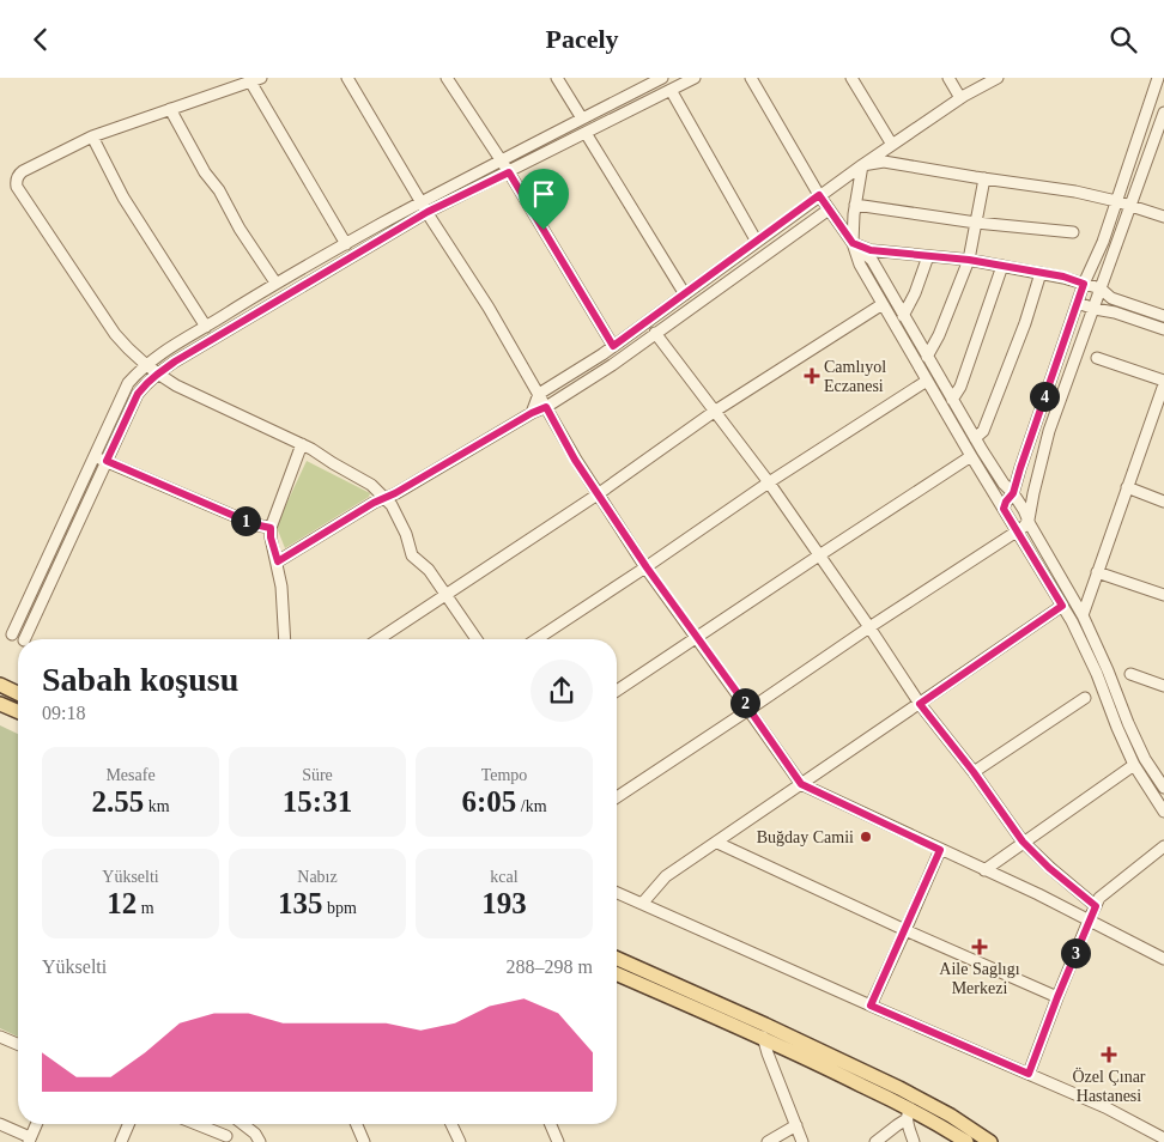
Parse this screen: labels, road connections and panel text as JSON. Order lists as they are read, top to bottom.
{
  "places": {
    "health": ["Camlıyol Eczanesi", "Aile Saglıgı Merkezi", "Özel Çınar Hastanesi"],
    "other": ["Buğday Camii"]
  },
  "page": {
    "header": "Pacely",
    "pins": [
      "4",
      "1",
      "2",
      "3"
    ],
    "heading": ["Sabah koşusu", "09:18"],
    "stats": [
      ["Mesafe", "2.55 km"],
      ["Süre", "15:31"],
      ["Tempo", "6:05 /km"],
      ["Yükselti", "12 m"],
      ["Nabız", "135 bpm"],
      ["kcal", "193"]
    ],
    "chart": ["Yükselti", "288–298 m"]
  }
}
